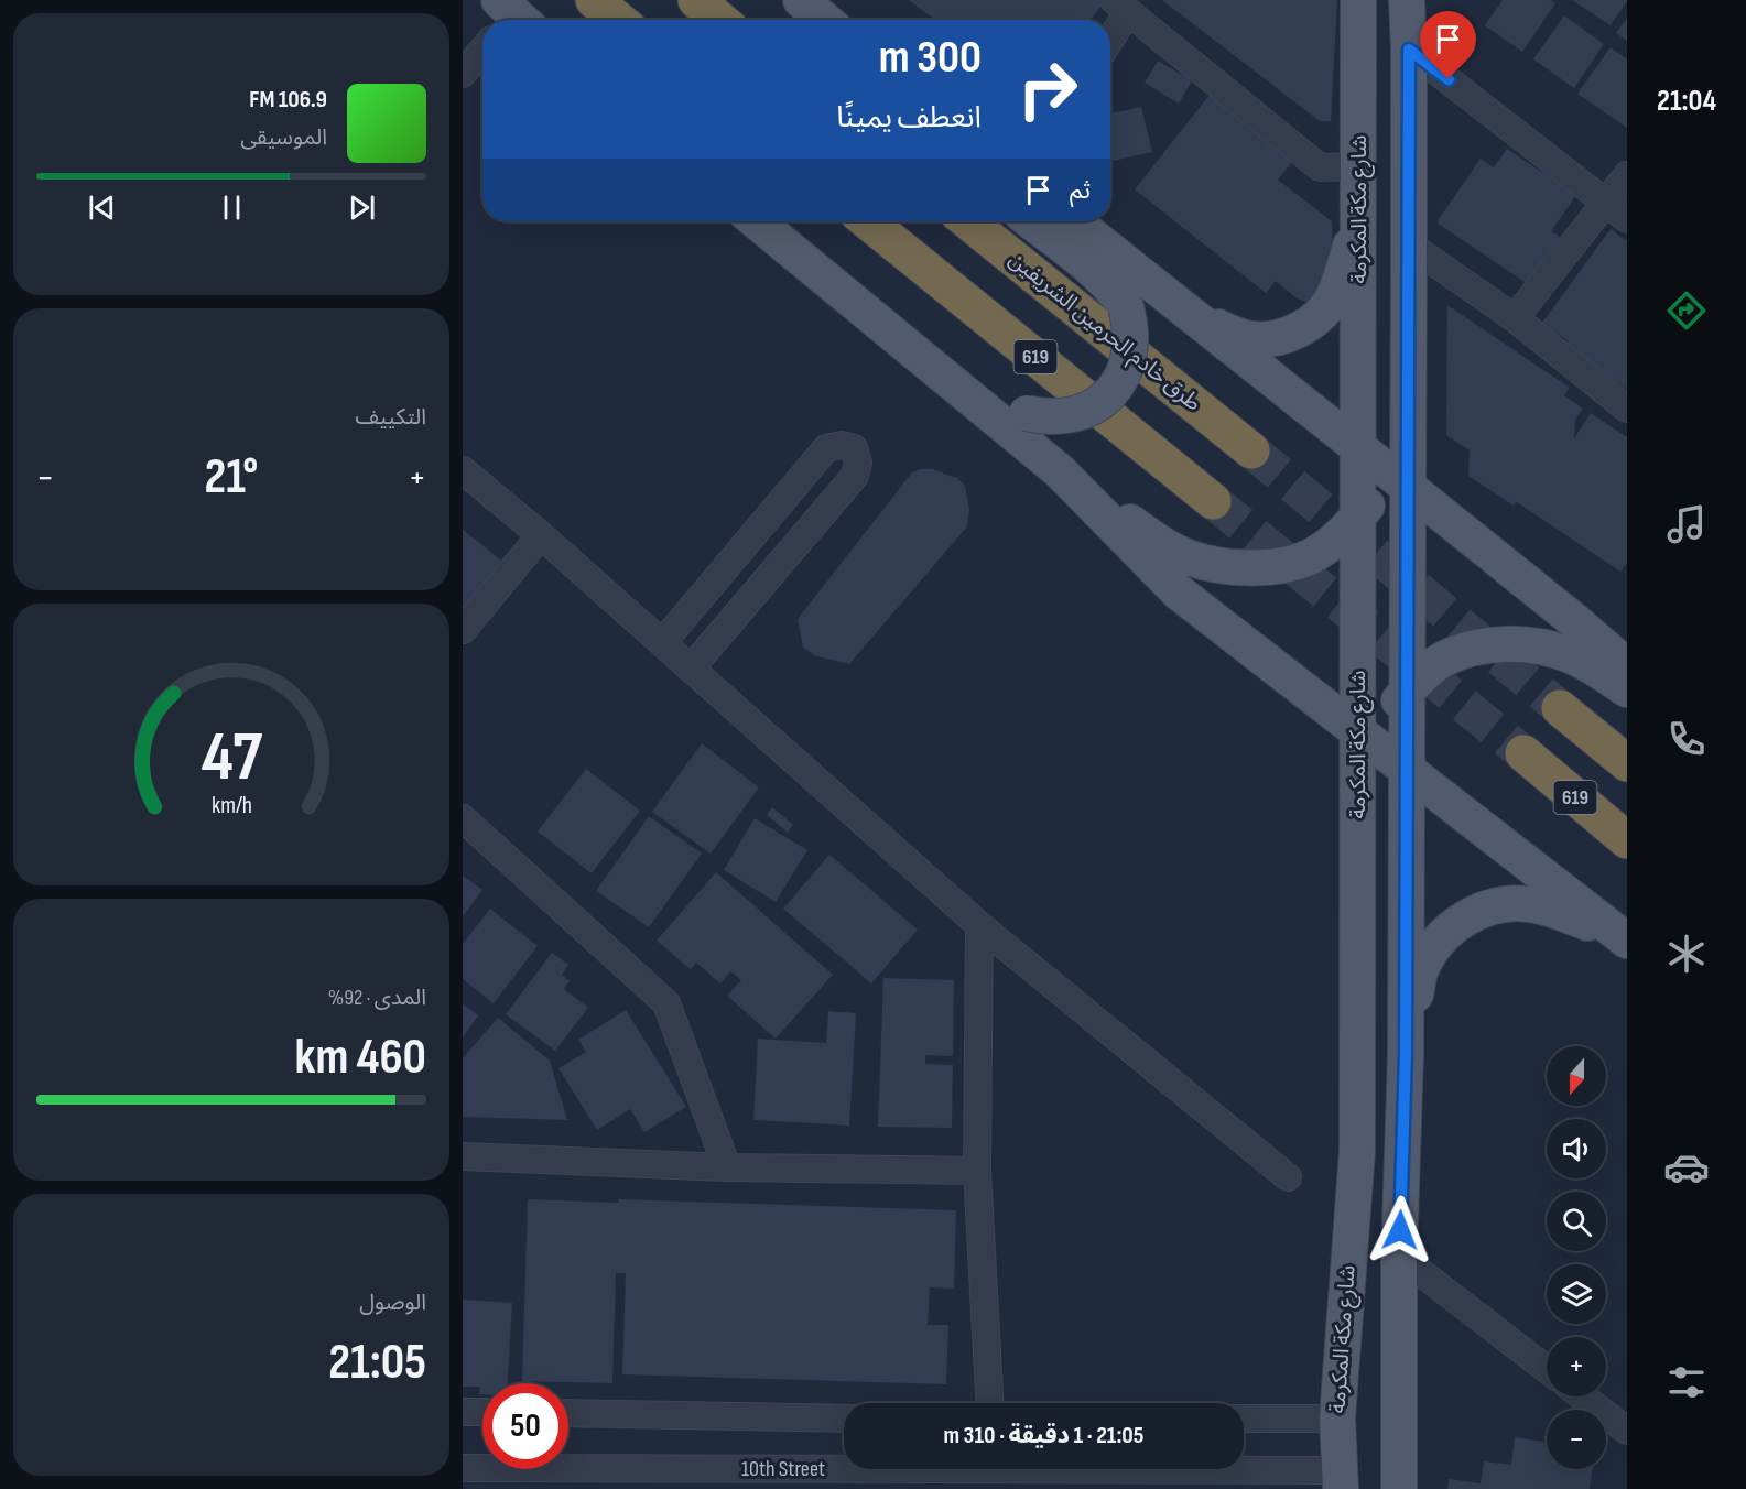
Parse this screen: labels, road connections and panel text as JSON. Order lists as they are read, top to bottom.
{
  "streets": {
    "highway": ["طرق خادم الحرمين الشريفين", "619"],
    "main road": ["شارع مكة المكرمة"],
    "street": ["10th Street"]
  },
  "crossings": [
    ["شارع مكة المكرمة", "10th Street"]
  ],
  "north": "bottom",
  "page": {
    "tabs": "21:04",
    "turn": ["300 m", "انعطف يمينًا"],
    "song": ["106.9 FM", "الموسيقى"],
    "then": "ثم",
    "tile": [
      "التكييف",
      ["المدى · 92%", "460 km"],
      ["الوصول", "21:05"]
    ],
    "heat": ["−", "21°", "+"],
    "map_buttons": ["+", "−"],
    "limit": "50",
    "trip": "21:05 · 1 دقيقة · 310 m",
    "gauge": ["47", "km/h"]
  }
}
